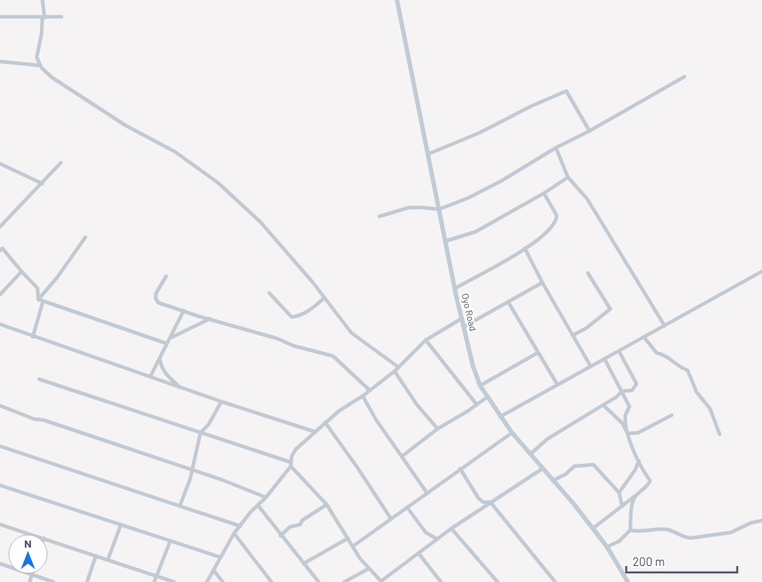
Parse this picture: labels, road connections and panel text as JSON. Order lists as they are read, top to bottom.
{
  "streets": {
    "street": ["Oyo Road"]
  },
  "scale_bar": "200 m",
  "north": "top"
}
